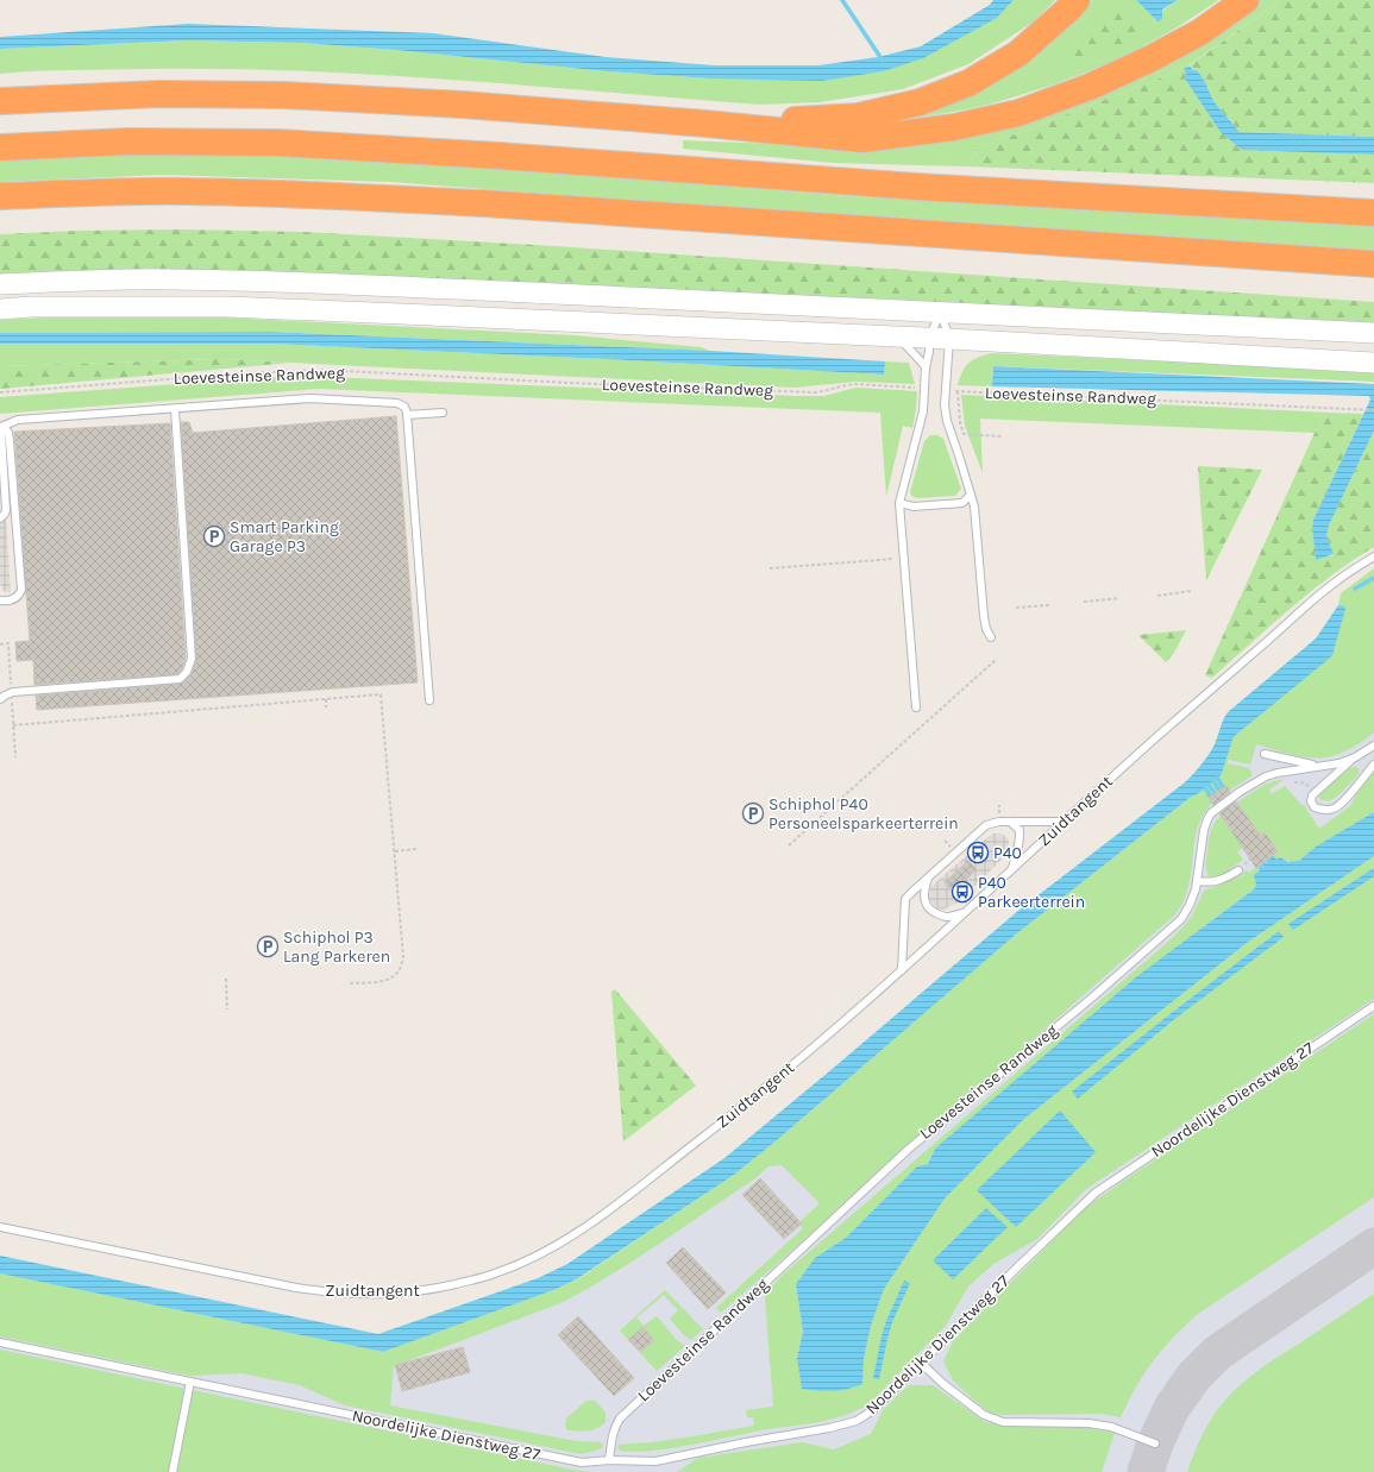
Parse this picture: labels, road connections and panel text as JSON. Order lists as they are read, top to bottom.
{
  "streets": {
    "lane": ["Loevesteinse Randweg", "Zuidtangent", "Noordelijke Dienstweg 27"]
  },
  "crossings": [
    ["Loevesteinse Randweg", "Noordelijke Dienstweg 27"]
  ],
  "places": {
    "parking": ["Smart Parking Garage P3", "Schiphol P40 Personeelsparkeerterrein", "Schiphol P3 Lang Parkeren"],
    "bus stop": ["P40", "P40 Parkeerterrein"]
  }
}
